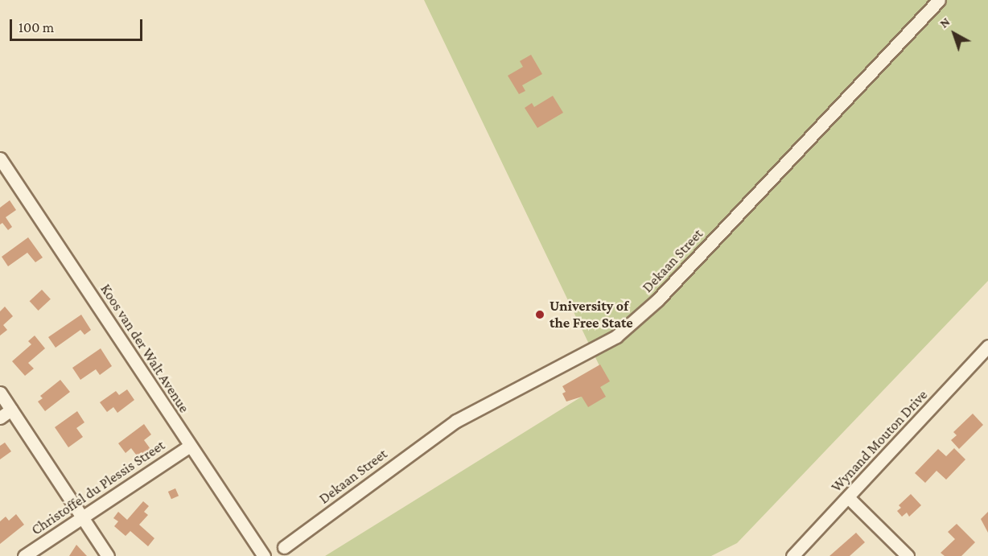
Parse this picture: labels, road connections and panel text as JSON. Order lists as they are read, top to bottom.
{
  "streets": {
    "street": [
      "Dekaan Street",
      "Koos van der Walt Avenue",
      "Wynand Mouton Drive",
      "Christoffel du Plessis Street"
    ]
  },
  "crossings": [
    ["Koos van der Walt Avenue", "Christoffel du Plessis Street"]
  ],
  "places": ["University of the Free State"],
  "scale_bar": "100 m",
  "north": "top left"
}
